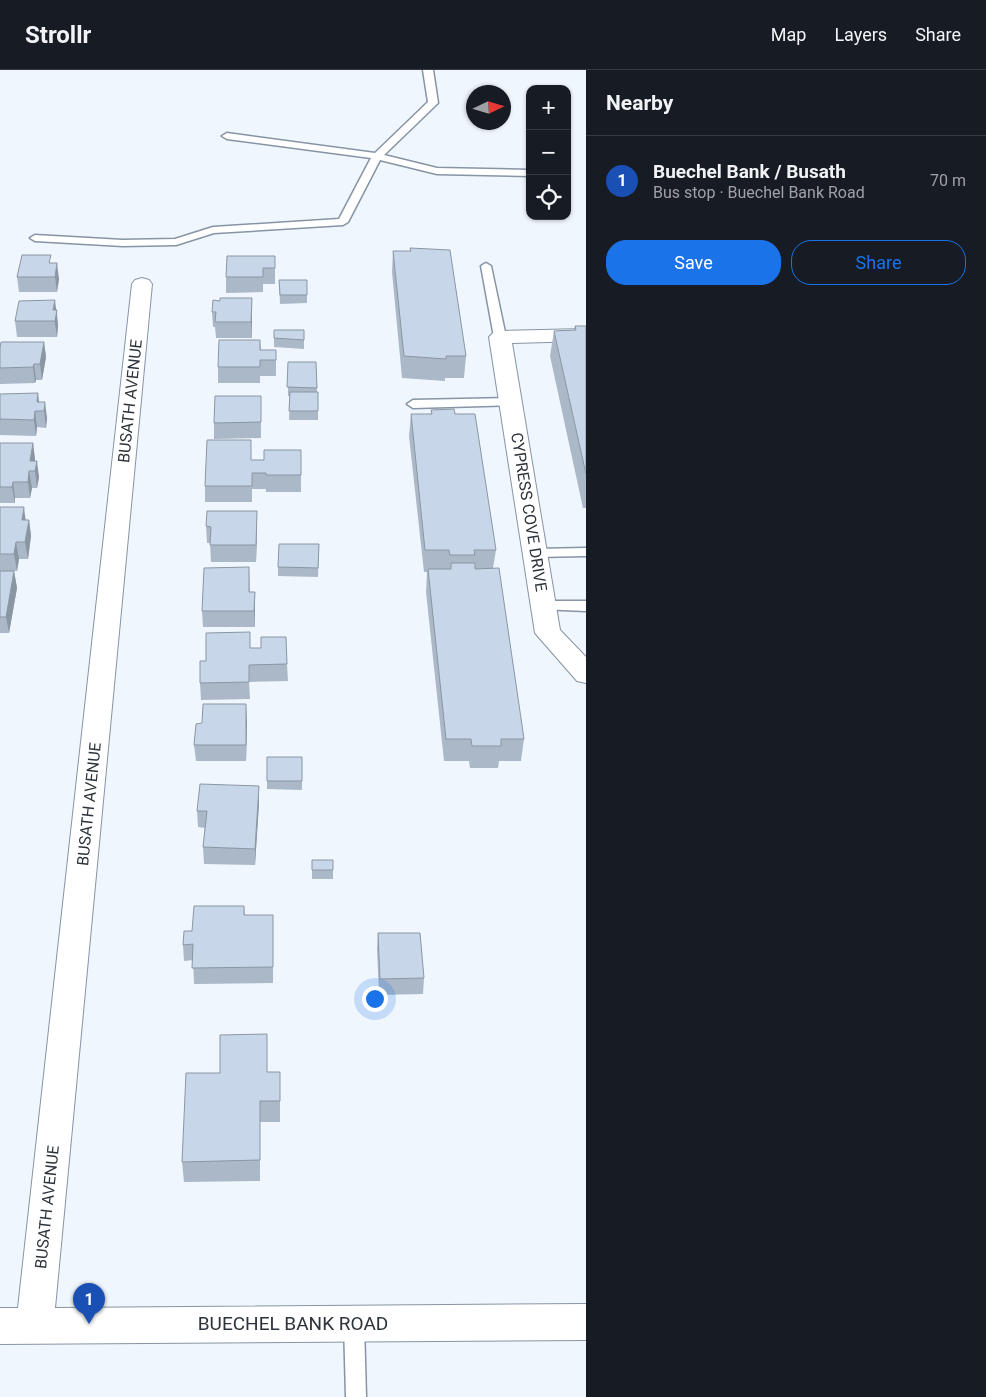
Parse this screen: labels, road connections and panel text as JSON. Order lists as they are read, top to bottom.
{
  "streets": {
    "street": ["BUSATH AVENUE", "CYPRESS COVE DRIVE", "BUECHEL BANK ROAD"]
  },
  "crossings": [
    ["BUSATH AVENUE", "BUECHEL BANK ROAD"]
  ],
  "north": "right",
  "page": {
    "header": "Strollr",
    "nav": ["Map", "Layers", "Share"],
    "heading": "Nearby",
    "map_buttons": ["+", "−"],
    "list": [
      {
        "mark": "1",
        "name": "Buechel Bank / Busath",
        "note": "Bus stop · Buechel Bank Road",
        "value": "70 m"
      }
    ],
    "buttons": ["Save", "Share"],
    "pins": "1"
  }
}
